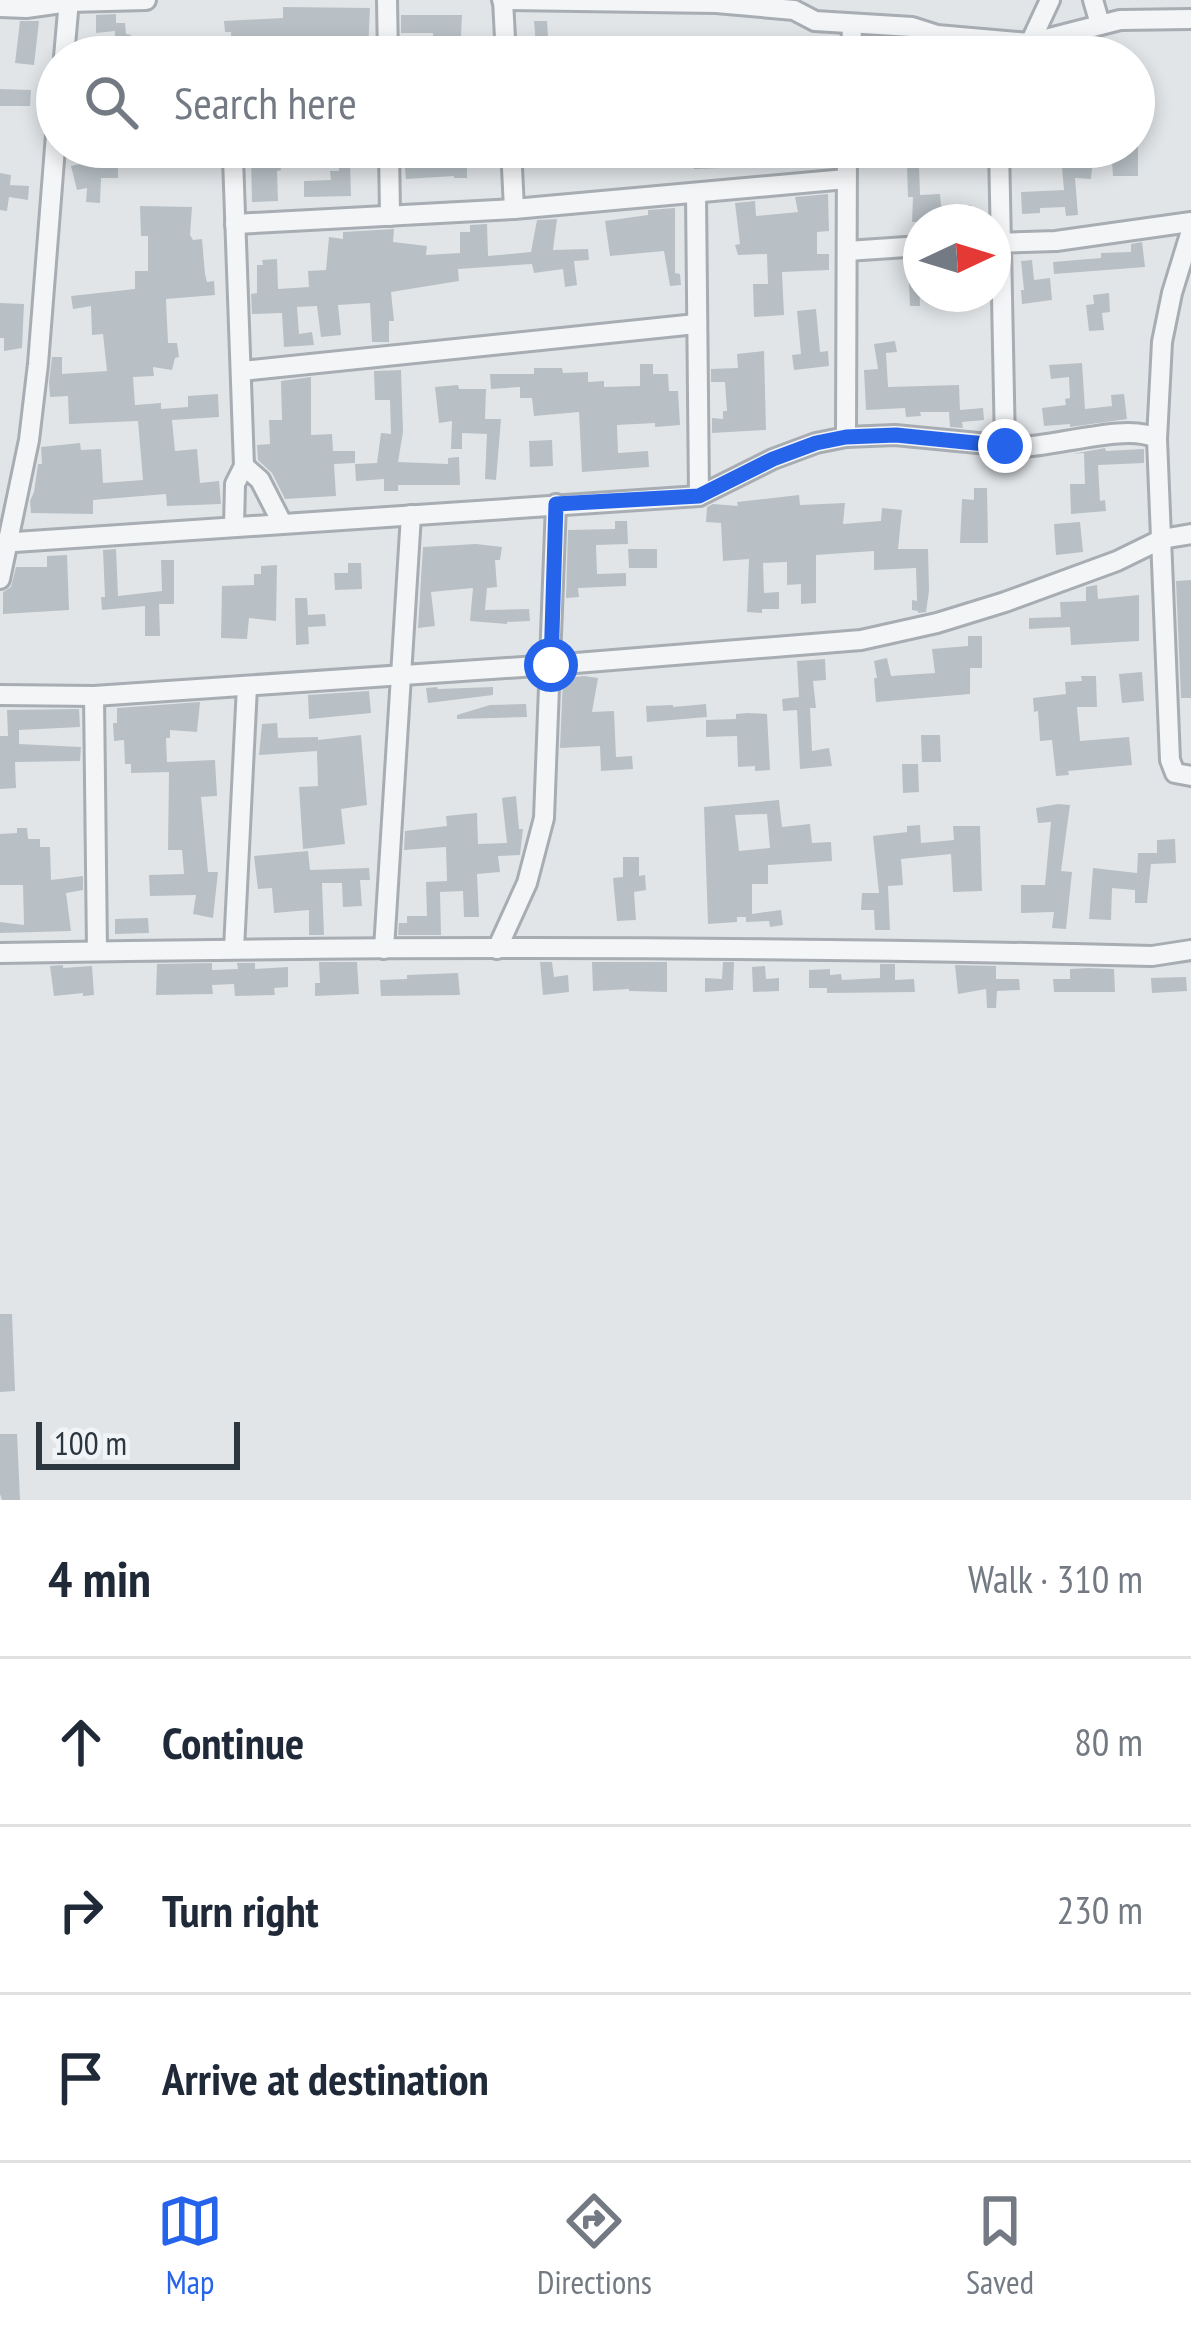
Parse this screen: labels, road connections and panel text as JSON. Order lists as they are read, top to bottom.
{
  "scale_bar": "100 m",
  "north": "right",
  "page": {
    "search": "Search here",
    "scale": "100 m",
    "heading": ["4 min", "Walk · 310 m"],
    "list": [
      ["Continue", "80 m"],
      ["Turn right", "230 m"],
      "Arrive at destination"
    ],
    "nav": ["Map", "Directions", "Saved"]
  }
}
